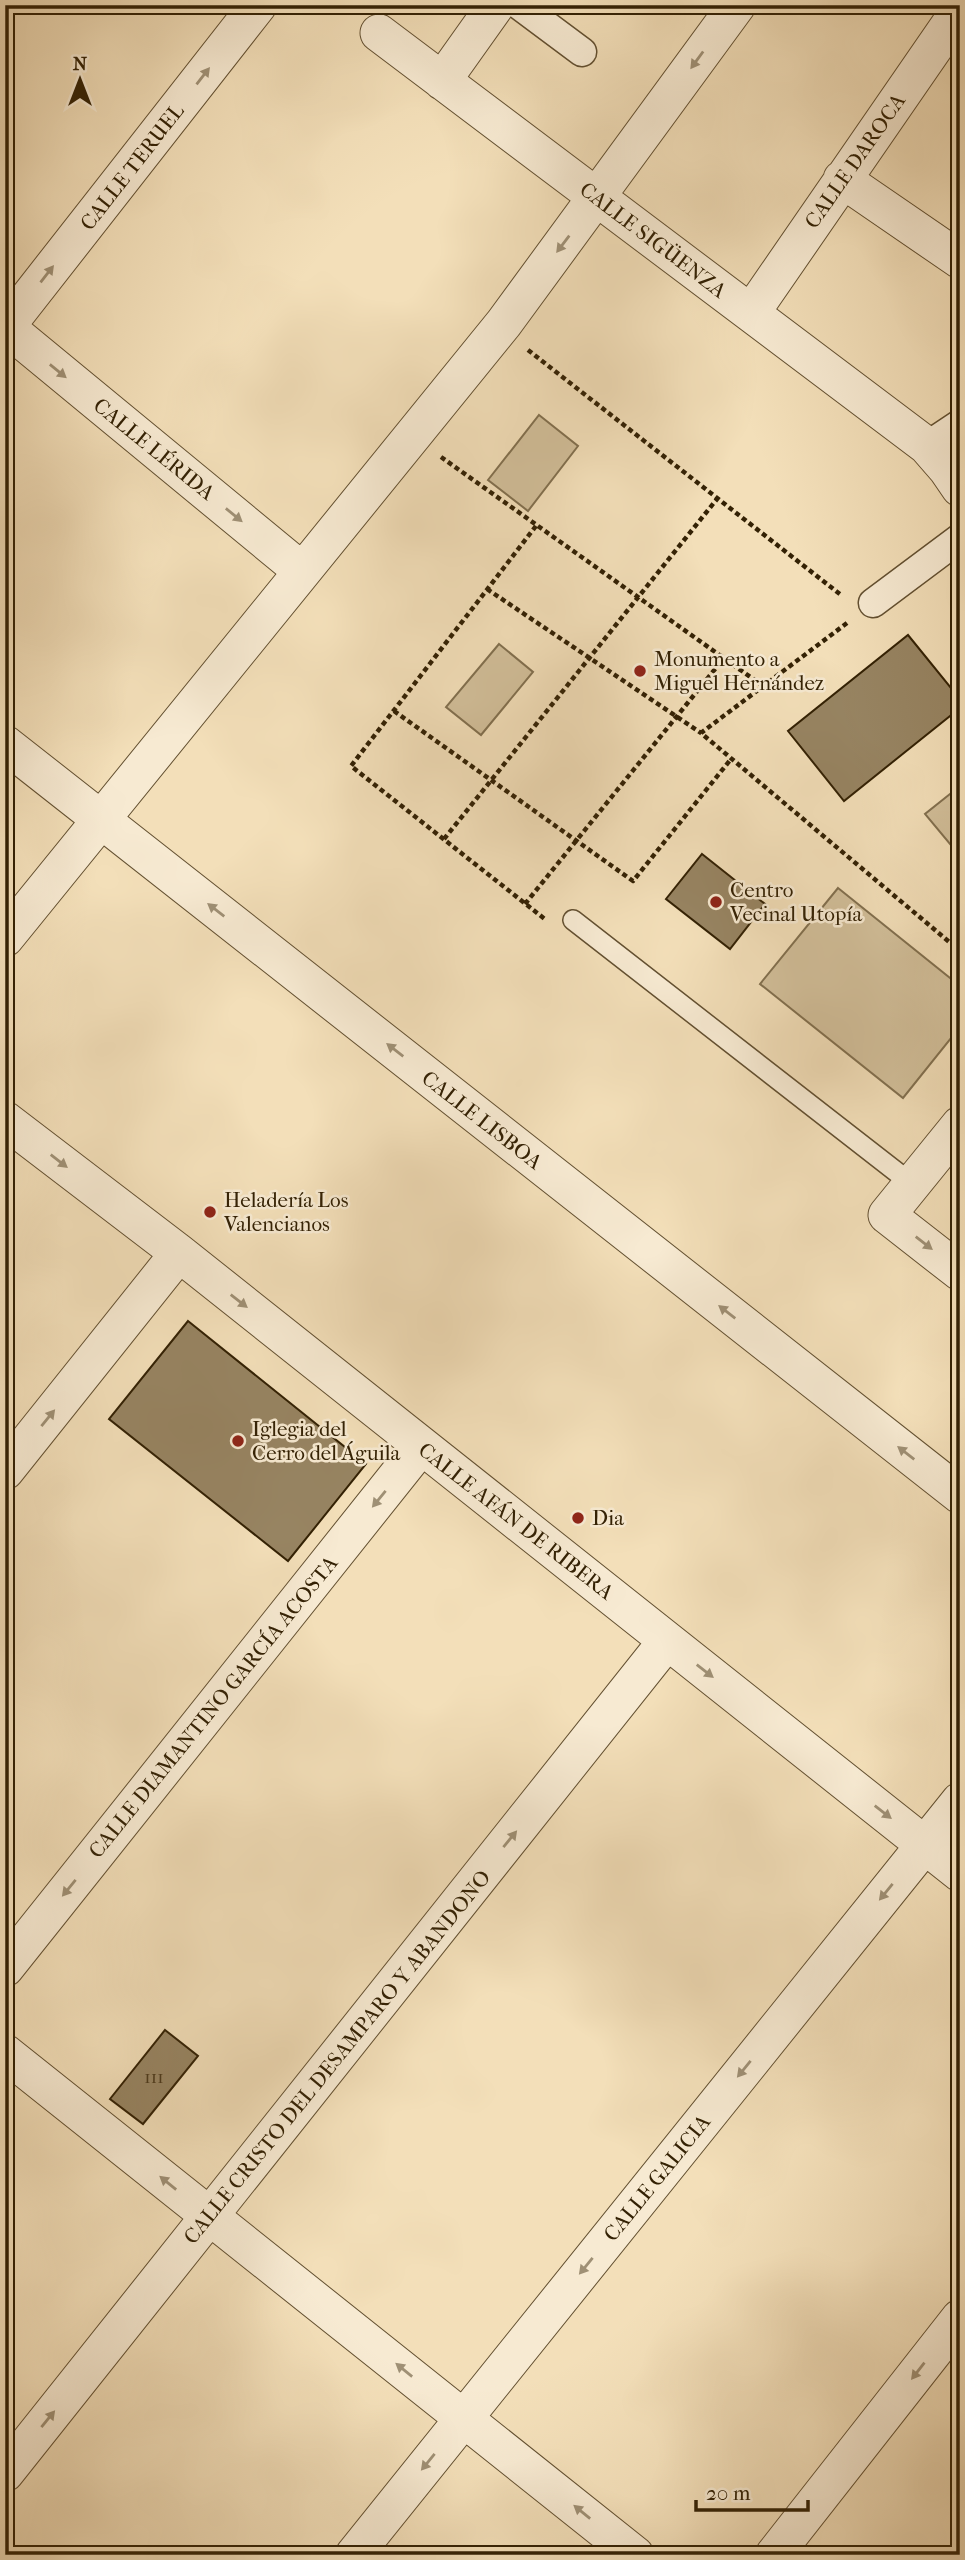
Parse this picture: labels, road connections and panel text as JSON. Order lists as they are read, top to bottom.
{
  "streets": {
    "street": [
      "CALLE DAROCA",
      "CALLE TERUEL",
      "CALLE SIGÜENZA",
      "CALLE LÉRIDA",
      "CALLE LISBOA",
      "CALLE AFÁN DE RIBERA",
      "CALLE DIAMANTINO GARCÍA ACOSTA",
      "CALLE CRISTO DEL DESAMPARO Y ABANDONO",
      "CALLE GALICIA"
    ]
  },
  "crossings": [
    ["CALLE DAROCA", "CALLE SIGÜENZA"],
    ["CALLE TERUEL", "CALLE LÉRIDA"],
    ["CALLE AFÁN DE RIBERA", "CALLE DIAMANTINO GARCÍA ACOSTA"],
    ["CALLE AFÁN DE RIBERA", "CALLE CRISTO DEL DESAMPARO Y ABANDONO"],
    ["CALLE AFÁN DE RIBERA", "CALLE GALICIA"]
  ],
  "one_way": [
    "CALLE TERUEL",
    "CALLE LÉRIDA",
    "CALLE LISBOA",
    "CALLE AFÁN DE RIBERA",
    "CALLE CRISTO DEL DESAMPARO Y ABANDONO"
  ],
  "places": [
    "Monumento a Miguel Hernández",
    "Centro Vecinal Utopía",
    "Heladería Los Valencianos",
    "Iglegia del Cerro del Águila",
    "Dia"
  ],
  "house_numbers": ["111"],
  "scale_bar": "20 m",
  "north": "top"
}
